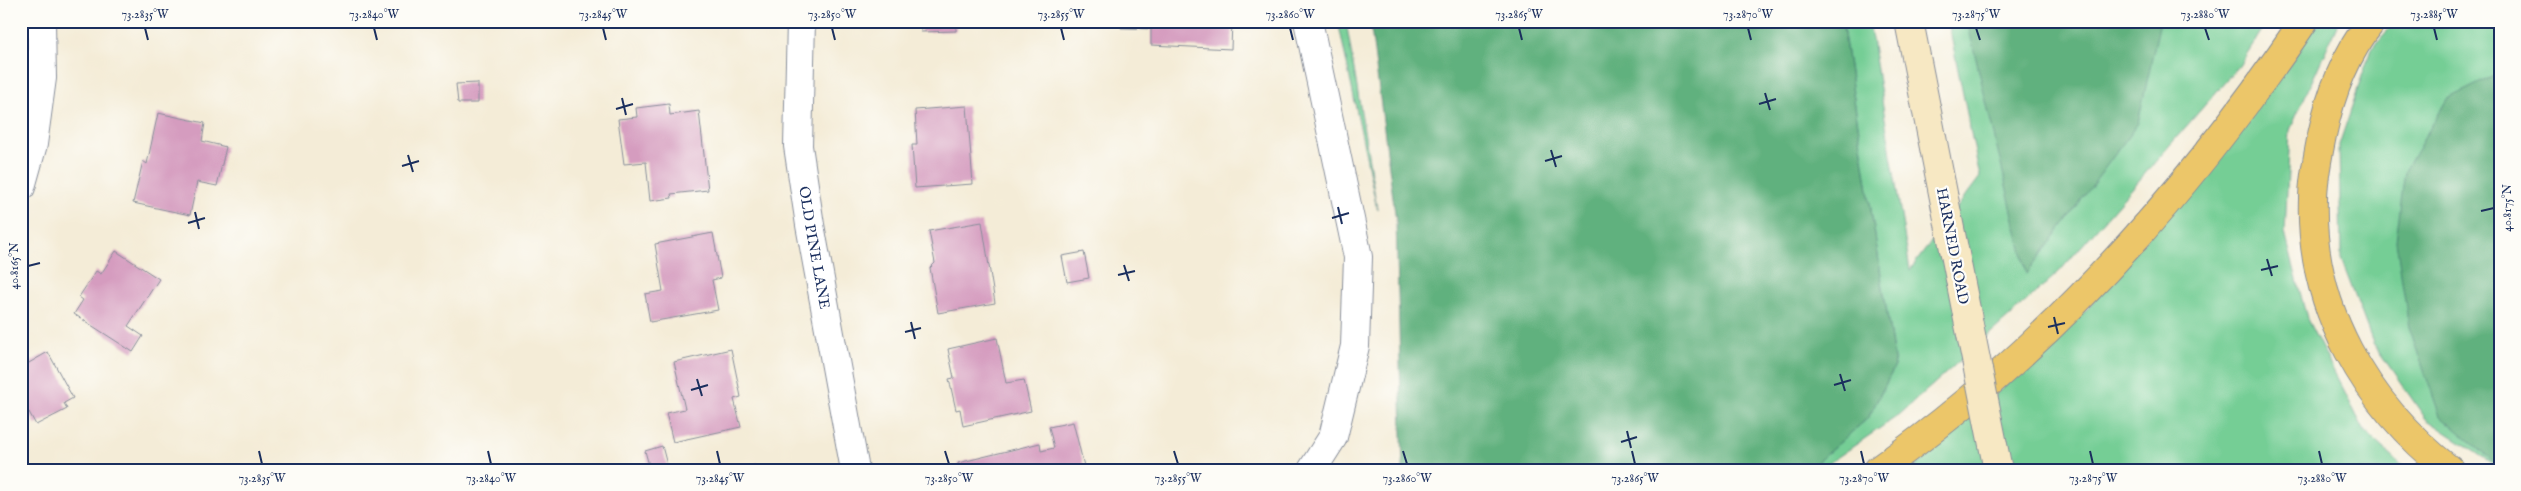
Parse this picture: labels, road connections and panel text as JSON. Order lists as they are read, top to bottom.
{
  "streets": {
    "main road": ["HARNED ROAD"],
    "street": ["OLD PINE LANE"]
  },
  "coordinates": [
    "73.2835°W",
    "73.2840°W",
    "73.2845°W",
    "73.2850°W",
    "73.2855°W",
    "73.2860°W",
    "73.2865°W",
    "73.2870°W",
    "73.2875°W",
    "73.2880°W",
    "73.2885°W",
    "40.8175°N",
    "40.8165°N"
  ]
}
